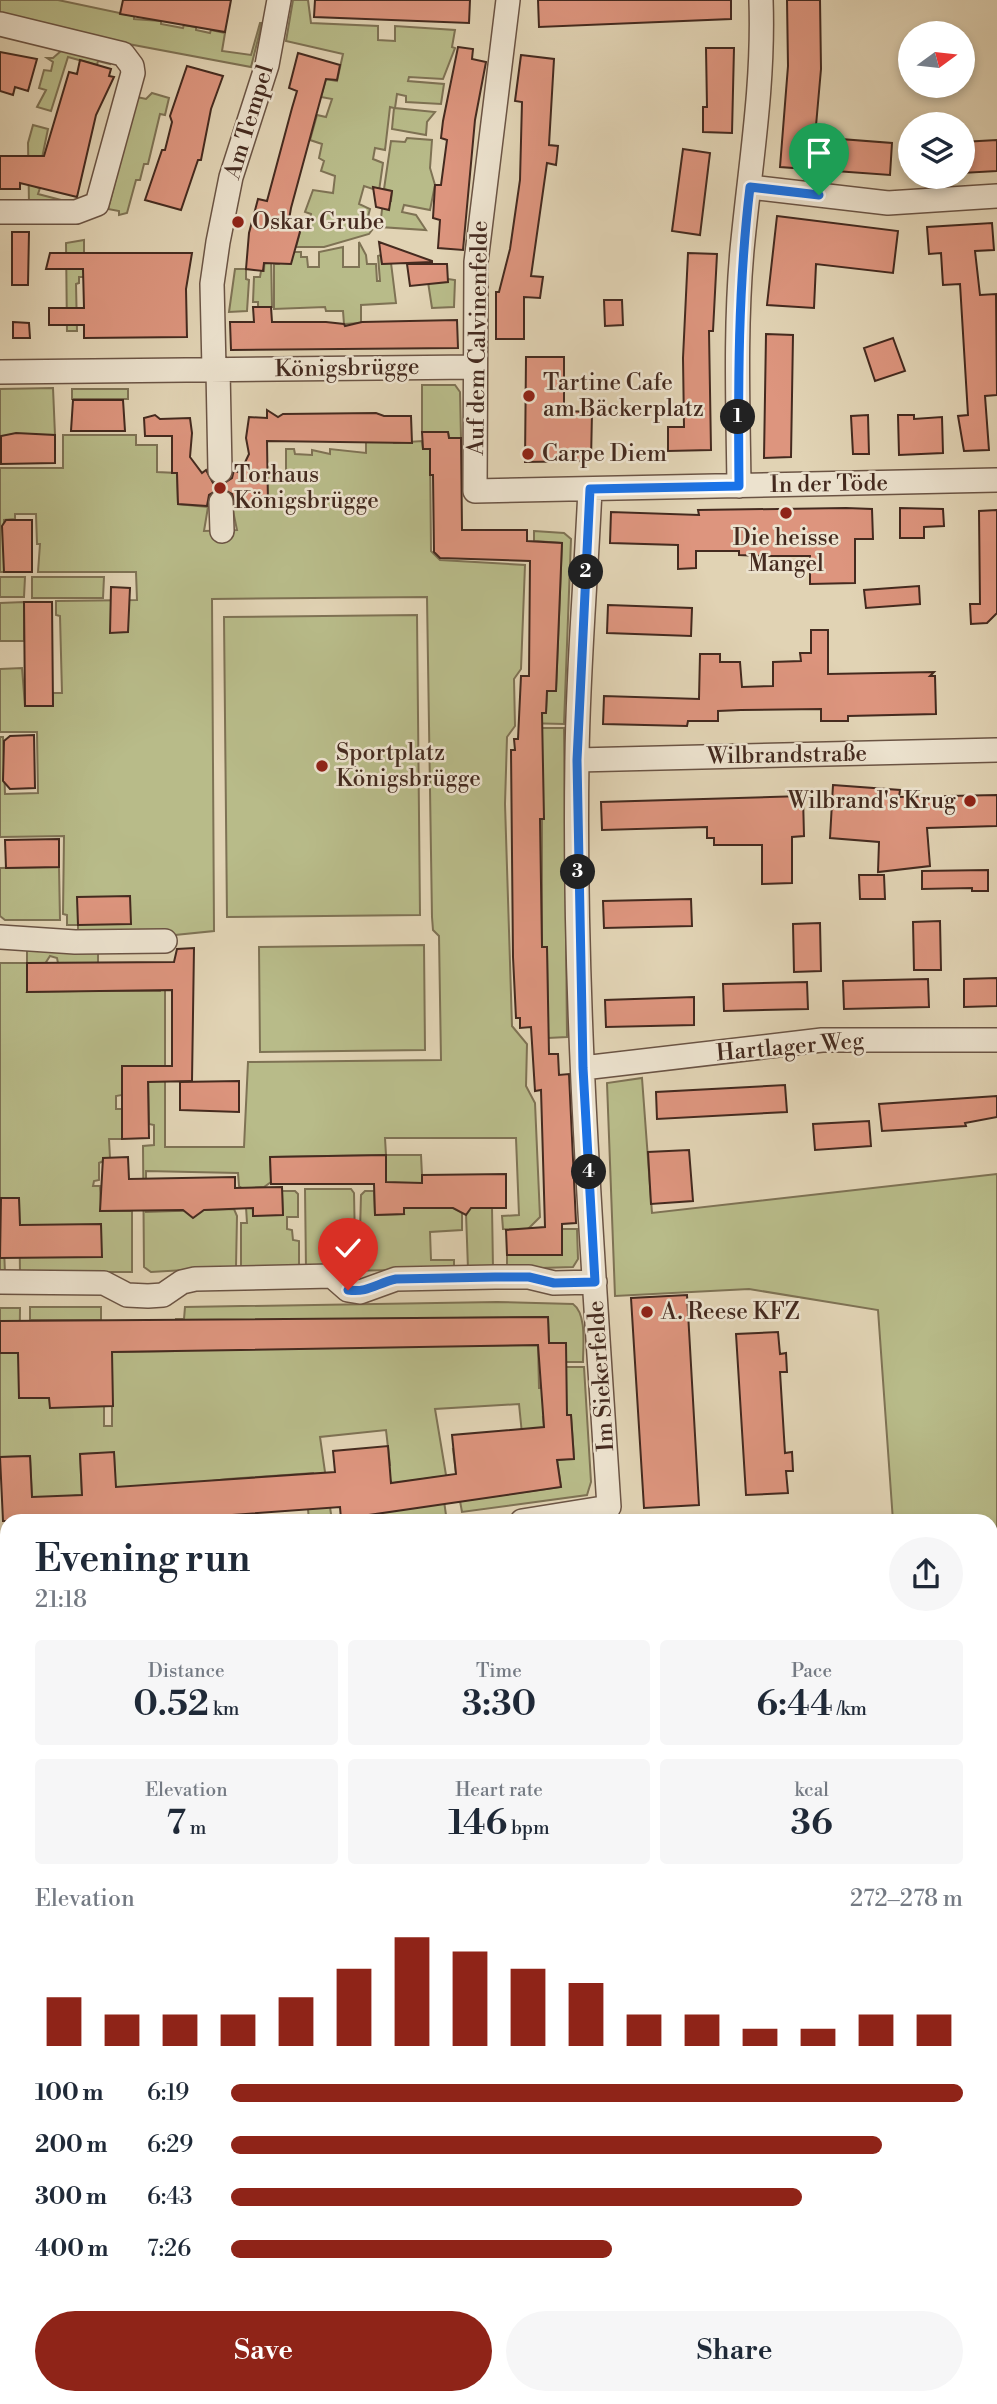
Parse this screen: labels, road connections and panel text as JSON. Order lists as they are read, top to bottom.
{
  "streets": {
    "street": [
      "Am Tempel",
      "Auf dem Calvinenfelde",
      "Königsbrügge",
      "In der Töde",
      "Wilbrandstraße",
      "Hartlager Weg",
      "Im Siekerfelde"
    ]
  },
  "crossings": [
    ["Am Tempel", "Königsbrügge"],
    ["Auf dem Calvinenfelde", "Königsbrügge"],
    ["Auf dem Calvinenfelde", "In der Töde"],
    ["Auf dem Calvinenfelde", "Im Siekerfelde"],
    ["In der Töde", "Im Siekerfelde"],
    ["Wilbrandstraße", "Im Siekerfelde"],
    ["Hartlager Weg", "Im Siekerfelde"]
  ],
  "places": [
    "Oskar Grube",
    "Tartine Cafe am Bäckerplatz",
    "Carpe Diem",
    "Torhaus Königsbrügge",
    "Die heisse Mangel",
    "Sportplatz Königsbrügge",
    "Wilbrand's Krug",
    "A. Reese KFZ"
  ],
  "north": "right",
  "page": {
    "pins": [
      "1",
      "2",
      "3",
      "4"
    ],
    "heading": ["Evening run", "21:18"],
    "stats": [
      ["Distance", "0.52 km"],
      ["Time", "3:30"],
      ["Pace", "6:44 /km"],
      ["Elevation", "7 m"],
      ["Heart rate", "146 bpm"],
      ["kcal", "36"]
    ],
    "chart": ["Elevation", "272–278 m"],
    "list": [
      {
        "name": "100 m",
        "note": "6:19"
      },
      {
        "name": "200 m",
        "note": "6:29"
      },
      {
        "name": "300 m",
        "note": "6:43"
      },
      {
        "name": "400 m",
        "note": "7:26"
      }
    ],
    "buttons": ["Save", "Share"]
  }
}
